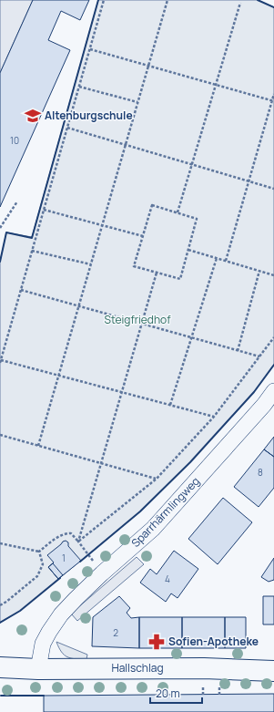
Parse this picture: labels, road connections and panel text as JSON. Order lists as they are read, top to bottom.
{
  "streets": {
    "main road": ["Hallschlag"],
    "street": ["Sparrhärmlingweg"]
  },
  "crossings": [
    ["Sparrhärmlingweg", "Hallschlag"]
  ],
  "parks": ["Steigfriedhof"],
  "places": {
    "school or university": ["Altenburgschule"],
    "pharmacy": ["Sofien-Apotheke"]
  },
  "house_numbers": [
    "10",
    "8",
    "1",
    "4",
    "2"
  ],
  "scale_bar": "20 m"
}
